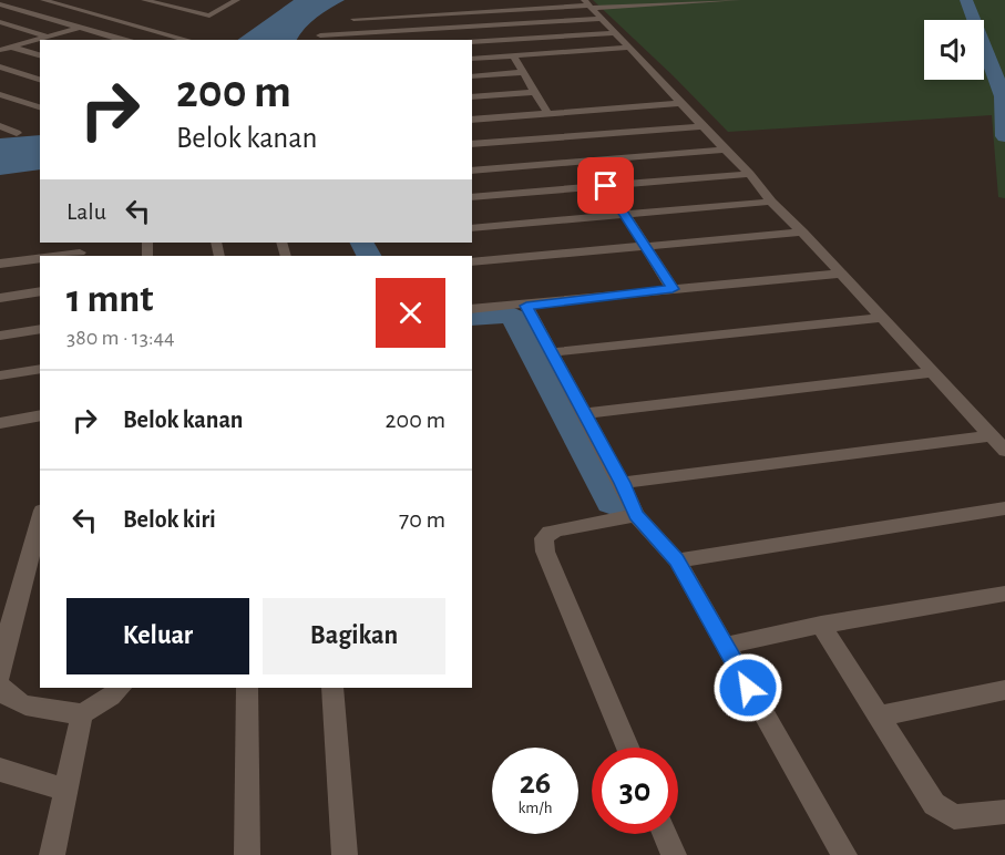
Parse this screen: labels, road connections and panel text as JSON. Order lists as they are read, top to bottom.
{
  "page": {
    "turn": ["200 m", "Belok kanan"],
    "then": "Lalu",
    "heading": ["1 mnt", "380 m · 13:44"],
    "list": [
      {
        "name": "Belok kanan",
        "value": "200 m"
      },
      {
        "name": "Belok kiri",
        "value": "70 m"
      }
    ],
    "buttons": ["Keluar", "Bagikan"],
    "speed": "26 km/h",
    "limit": "30"
  }
}
